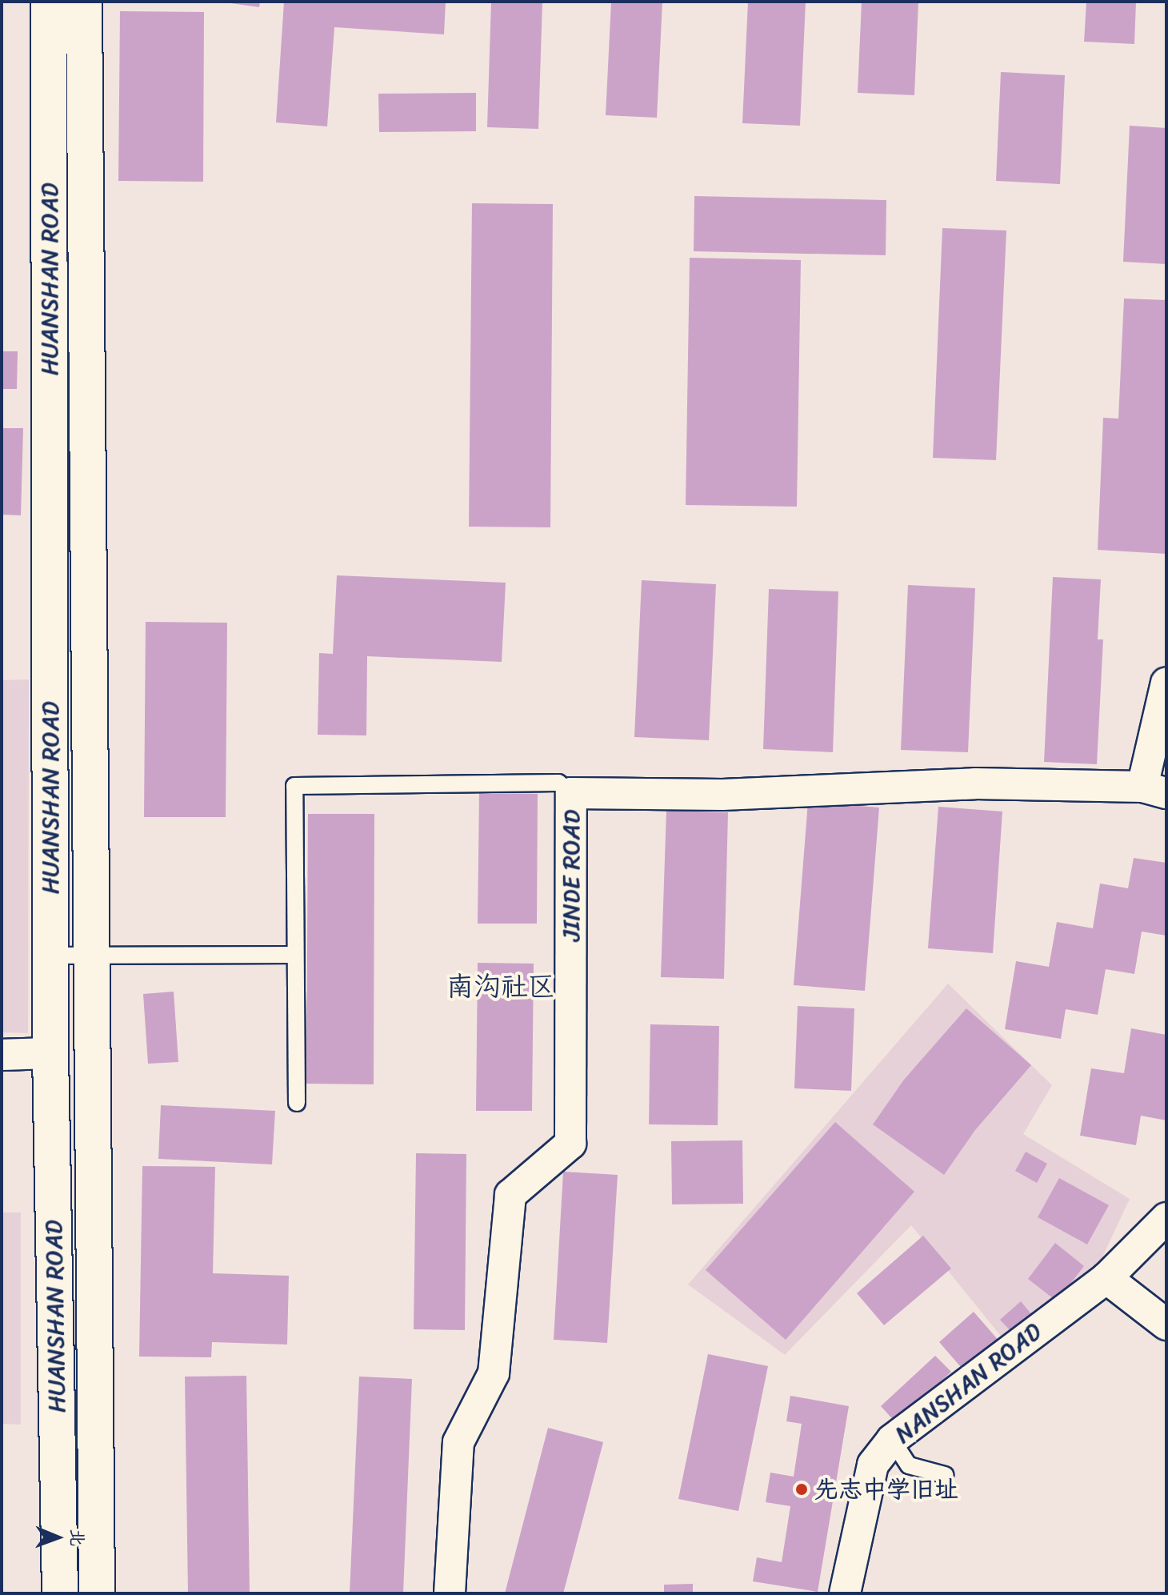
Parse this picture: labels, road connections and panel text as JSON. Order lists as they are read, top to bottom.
{
  "streets": {
    "main road": ["HUANSHAN ROAD"],
    "street": ["JINDE ROAD", "NANSHAN ROAD"]
  },
  "districts": ["南沟社区"],
  "places": ["先志中学旧址"],
  "north": "right"
}
